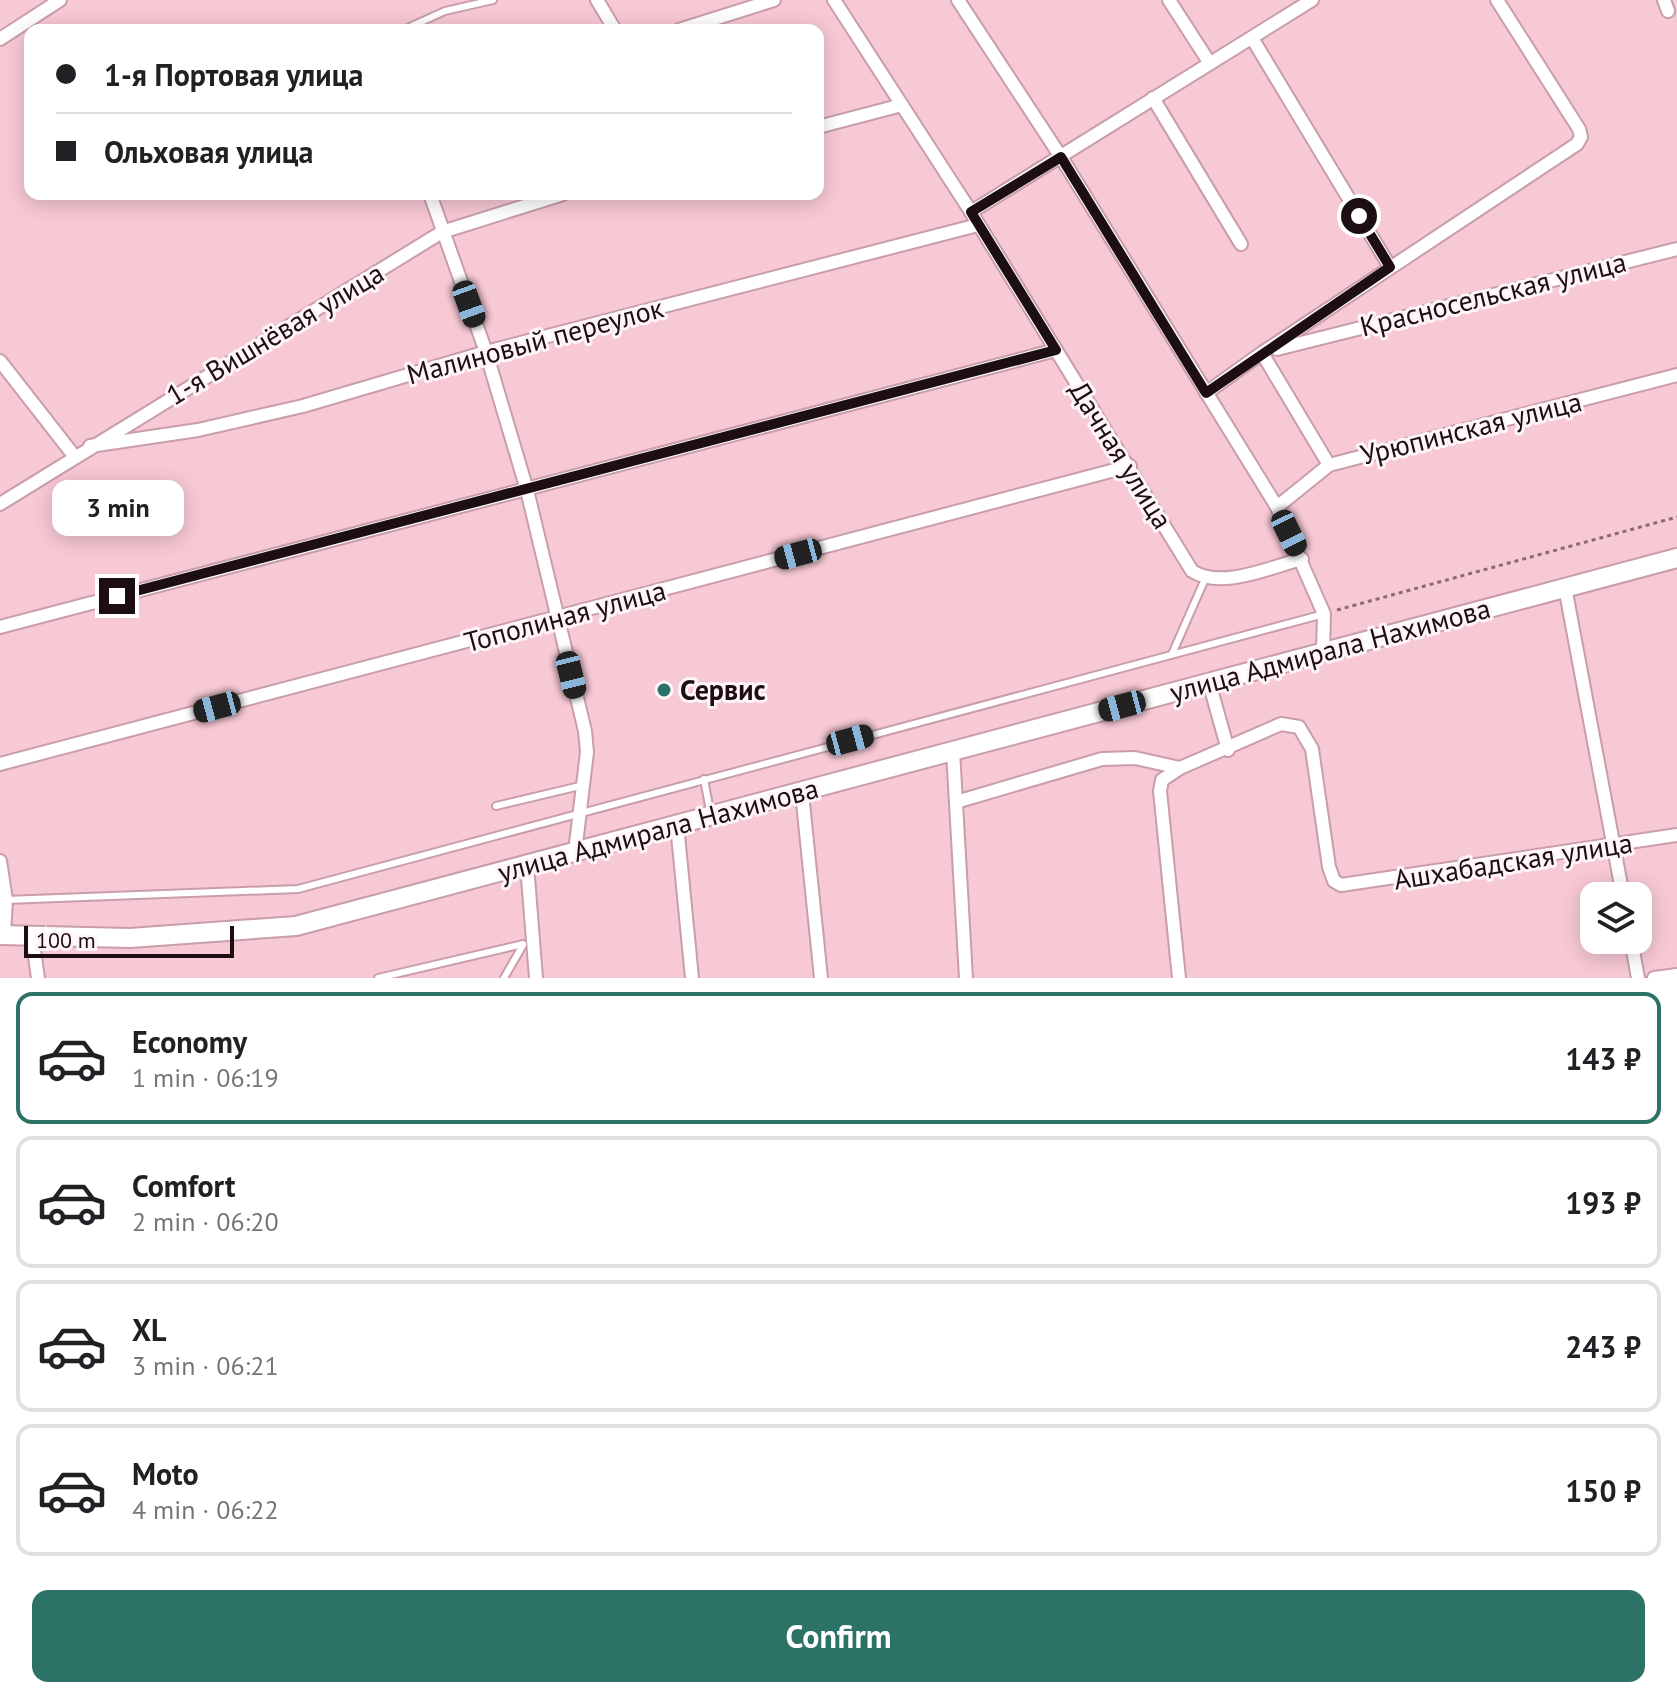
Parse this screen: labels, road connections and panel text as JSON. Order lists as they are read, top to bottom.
{
  "streets": {
    "main road": ["улица Адмирала Нахимова"],
    "street": [
      "Красносельская улица",
      "1-я Вишнёвая улица",
      "Малиновый переулок",
      "Урюпинская улица",
      "Дачная улица",
      "Тополиная улица",
      "Ашхабадская улица"
    ]
  },
  "crossings": [
    ["1-я Вишнёвая улица", "Малиновый переулок"],
    ["Малиновый переулок", "Дачная улица"],
    ["Дачная улица", "Тополиная улица"]
  ],
  "places": ["Сервис"],
  "scale_bar": "100 m",
  "page": {
    "banner": ["1-я Портовая улица", "Ольховая улица"],
    "bubble": "3 min",
    "scale": "100 m",
    "list": [
      {
        "name": "Economy",
        "note": "1 min · 06:19",
        "value": "143 ₽"
      },
      {
        "name": "Comfort",
        "note": "2 min · 06:20",
        "value": "193 ₽"
      },
      {
        "name": "XL",
        "note": "3 min · 06:21",
        "value": "243 ₽"
      },
      {
        "name": "Moto",
        "note": "4 min · 06:22",
        "value": "150 ₽"
      }
    ],
    "buttons": "Confirm"
  }
}
